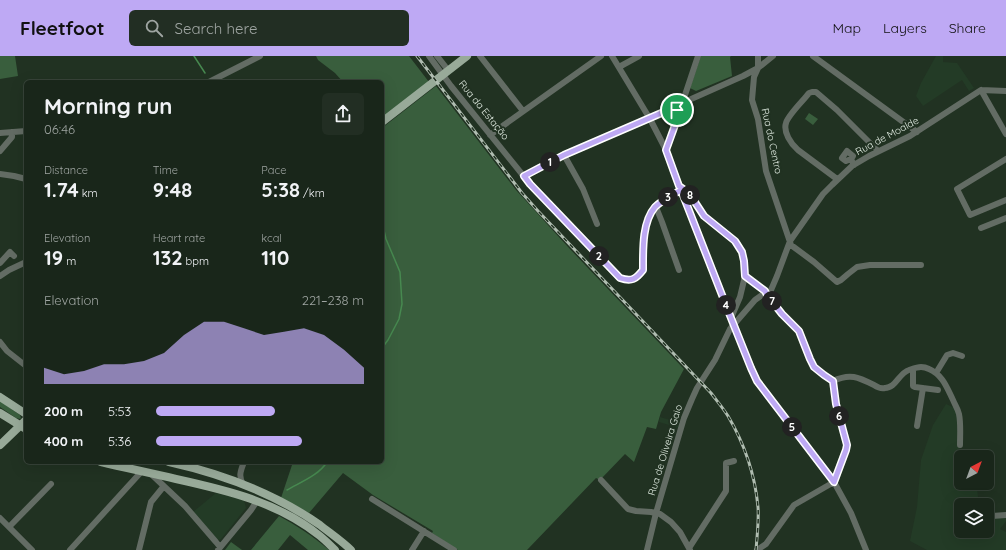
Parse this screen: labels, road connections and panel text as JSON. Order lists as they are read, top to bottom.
{
  "streets": {
    "street": [
      "Rua da Estação",
      "Rua de Moalde",
      "Rua do Centro",
      "Rua de Oliveira Gaio"
    ]
  },
  "crossings": [
    ["Rua de Moalde", "Rua do Centro"],
    ["Rua de Moalde", "Rua de Oliveira Gaio"]
  ],
  "north": "top right",
  "page": {
    "header": "Fleetfoot",
    "search": "Search here",
    "nav": ["Map", "Layers", "Share"],
    "heading": ["Morning run", "06:46"],
    "stats": [
      ["Distance", "1.74 km"],
      ["Time", "9:48"],
      ["Pace", "5:38 /km"],
      ["Elevation", "19 m"],
      ["Heart rate", "132 bpm"],
      ["kcal", "110"]
    ],
    "pins": [
      "1",
      "8",
      "3",
      "2",
      "7",
      "4",
      "6",
      "5"
    ],
    "chart": ["Elevation", "221–238 m"],
    "list": [
      {
        "name": "200 m",
        "note": "5:53"
      },
      {
        "name": "400 m",
        "note": "5:36"
      }
    ]
  }
}
